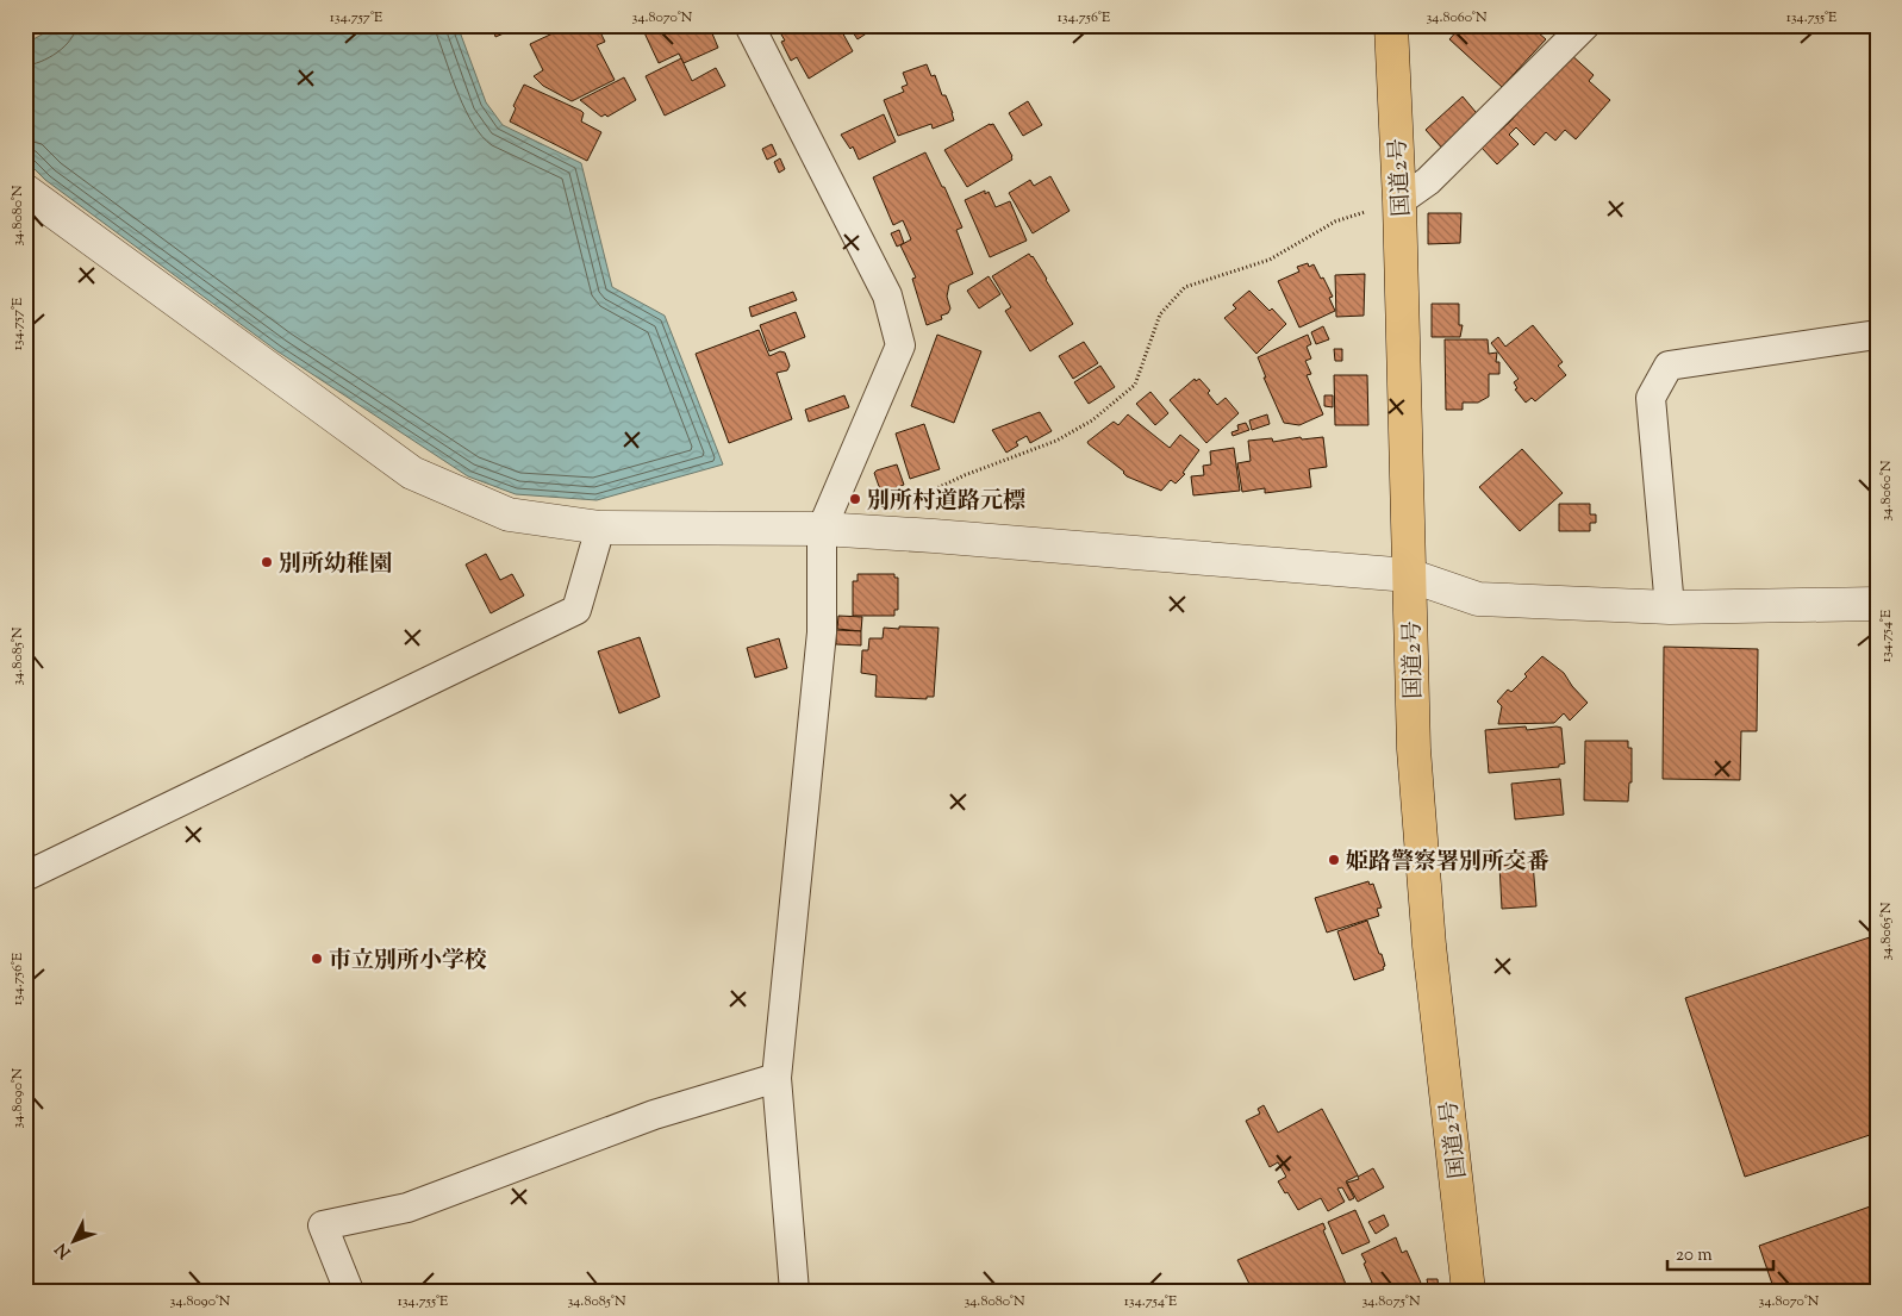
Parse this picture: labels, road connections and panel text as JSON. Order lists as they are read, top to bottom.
{
  "streets": {
    "highway": ["国道2号"]
  },
  "places": [
    "別所村道路元標",
    "別所幼稚園",
    "姫路警察署別所交番",
    "市立別所小学校"
  ],
  "scale_bar": "20 m",
  "north": "bottom left",
  "coordinates": [
    "134.757°E",
    "34.8070°N",
    "134.756°E",
    "34.8060°N",
    "134.755°E",
    "34.8080°N",
    "134.754°E",
    "34.8085°N",
    "34.8065°N",
    "34.8090°N",
    "34.8075°N"
  ]
}
